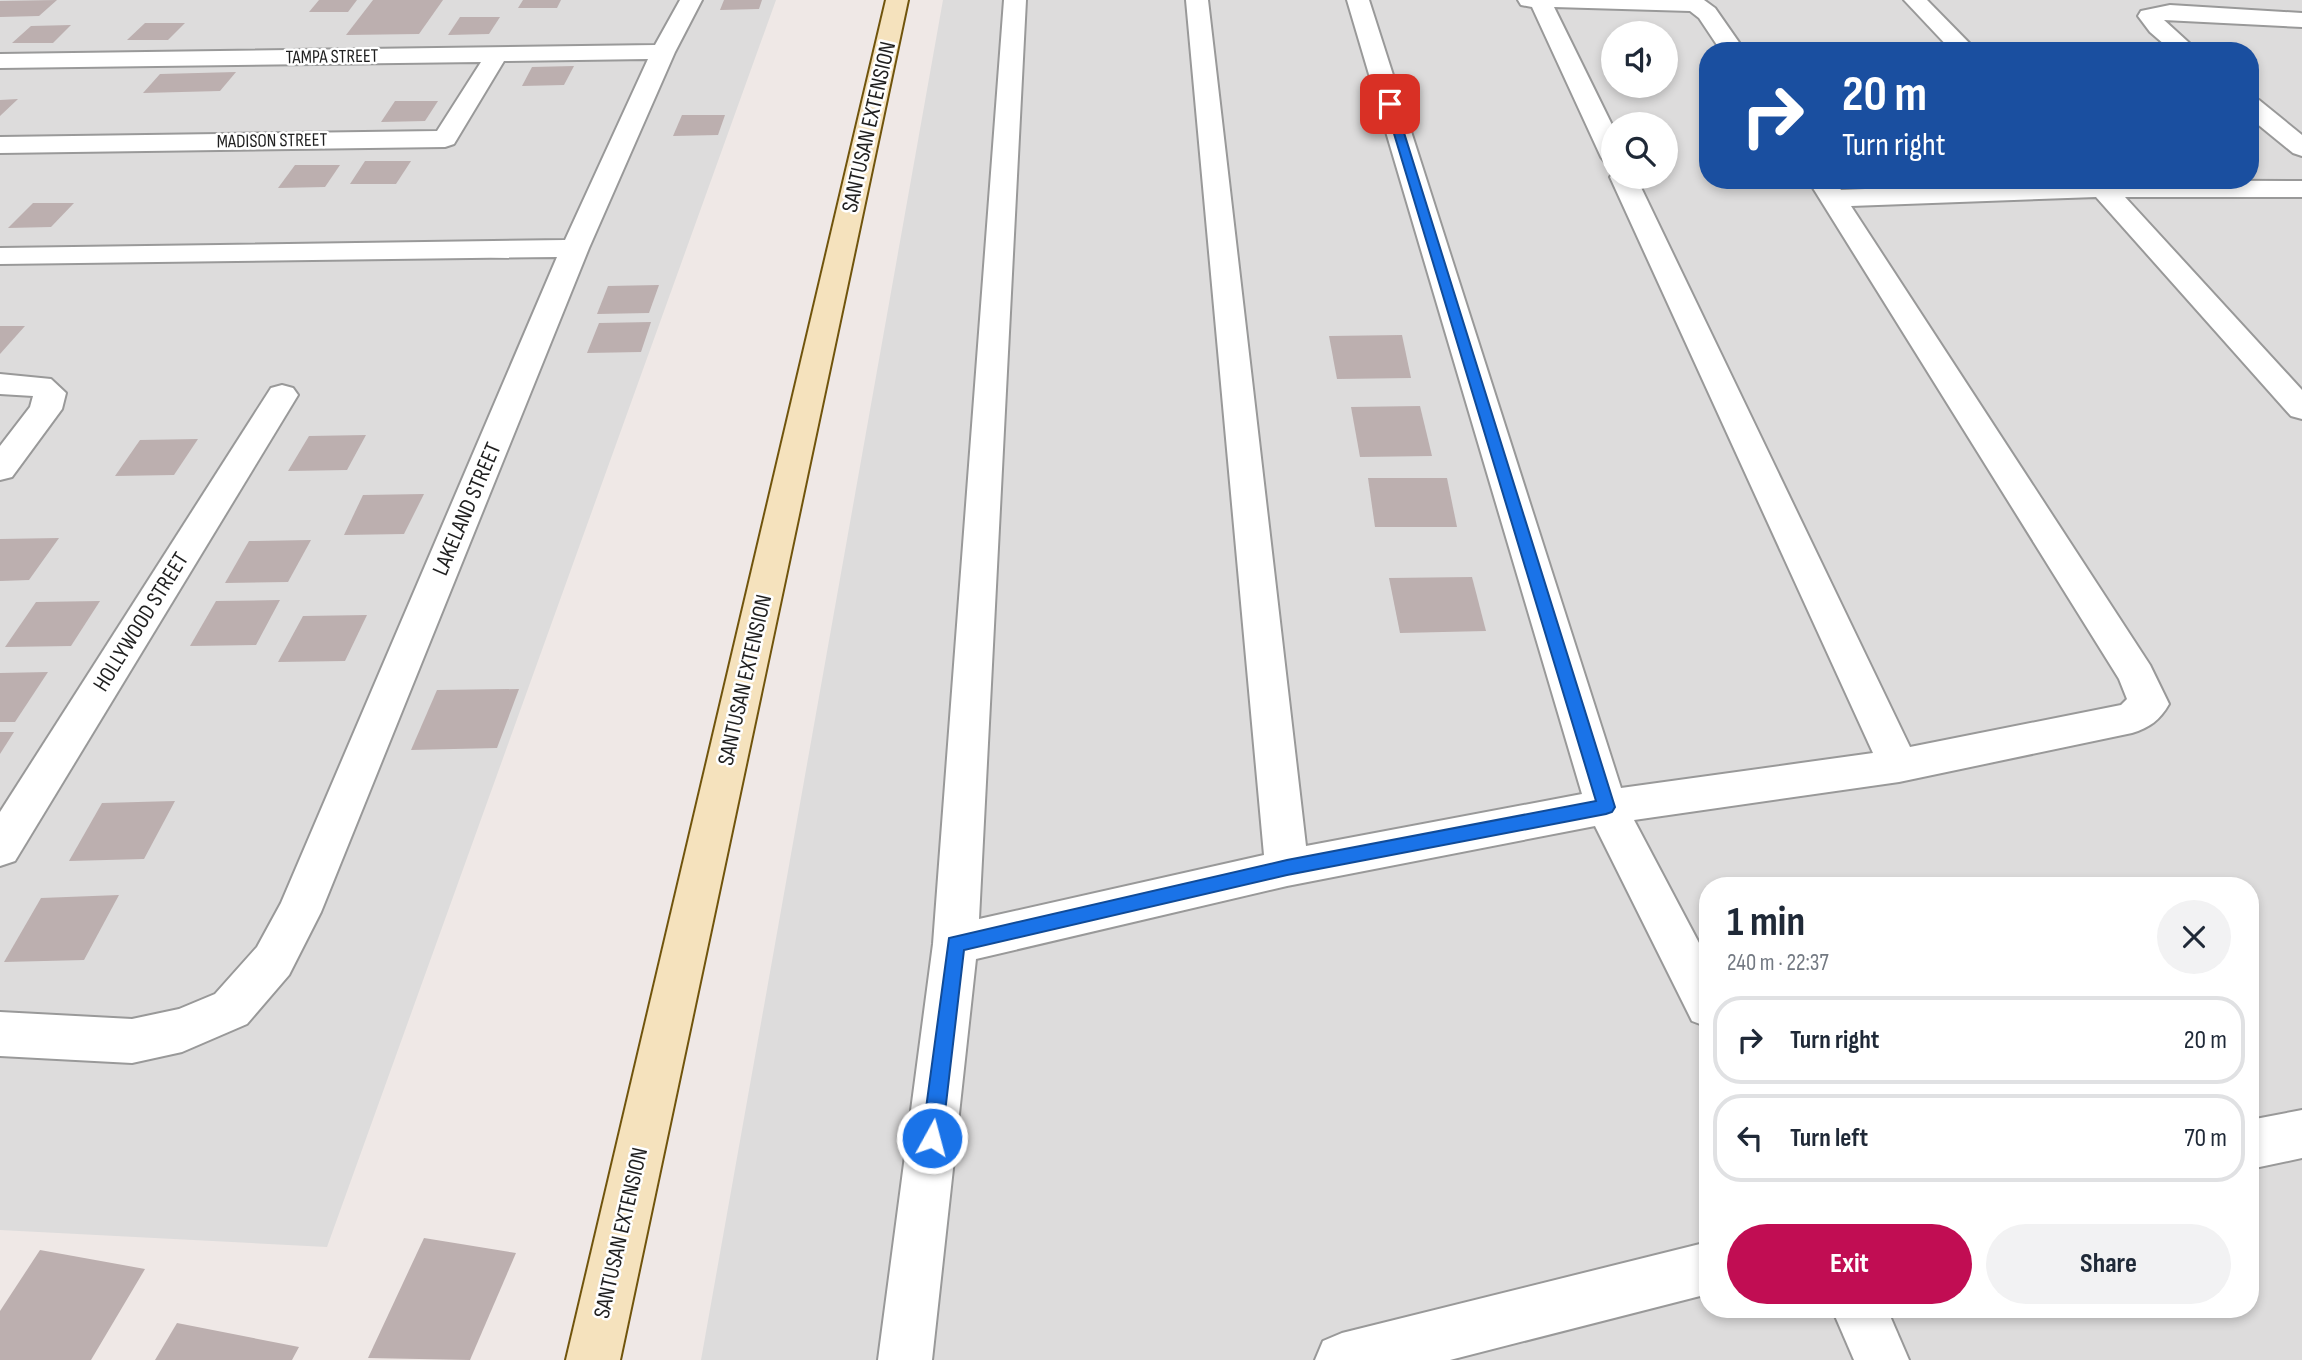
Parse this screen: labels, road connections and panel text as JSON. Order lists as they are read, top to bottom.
{
  "streets": {
    "street": [
      "TAMPA STREET",
      "SANTUSAN EXTENSION",
      "MADISON STREET",
      "LAKELAND STREET",
      "HOLLYWOOD STREET"
    ]
  },
  "crossings": [
    ["TAMPA STREET", "MADISON STREET"],
    ["TAMPA STREET", "LAKELAND STREET"]
  ],
  "page": {
    "turn": ["20 m", "Turn right"],
    "heading": ["1 min", "240 m · 22:37"],
    "list": [
      {
        "name": "Turn right",
        "value": "20 m"
      },
      {
        "name": "Turn left",
        "value": "70 m"
      }
    ],
    "buttons": ["Exit", "Share"]
  }
}
